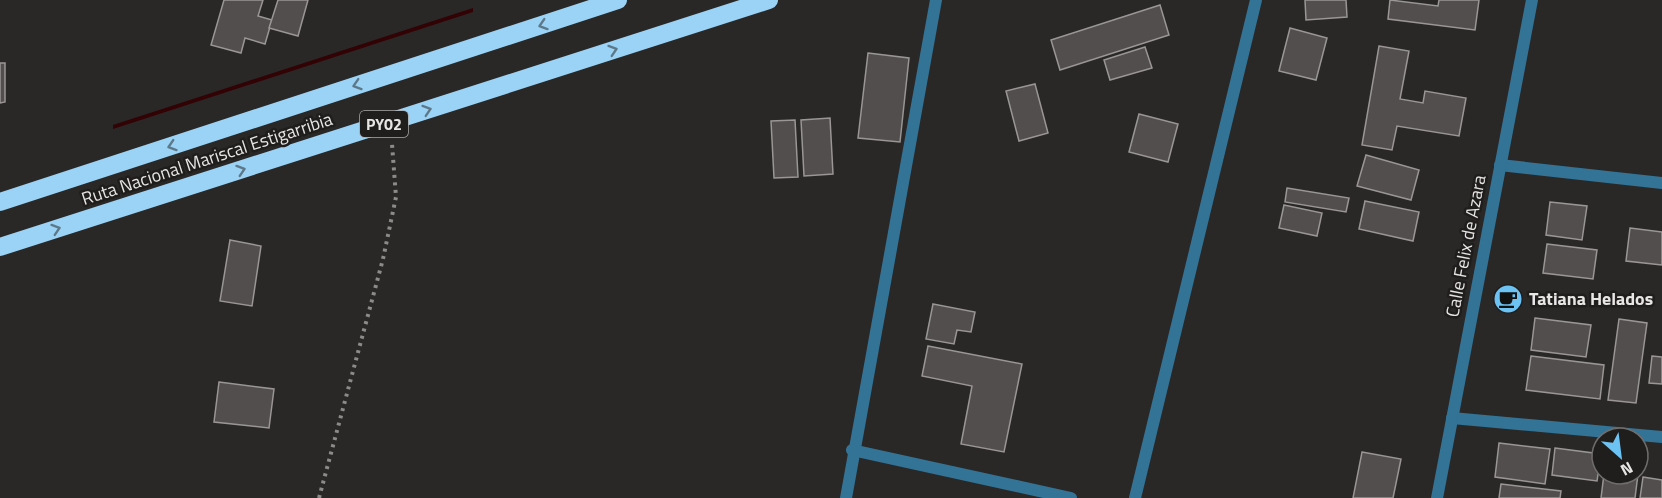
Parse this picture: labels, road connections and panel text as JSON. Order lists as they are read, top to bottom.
{
  "streets": {
    "highway": ["PY02", "Ruta Nacional Mariscal Estigarribia"],
    "street": ["Calle Felix de Azara"]
  },
  "places": {
    "cafe": ["Tatiana Helados"]
  },
  "north": "bottom right"
}
